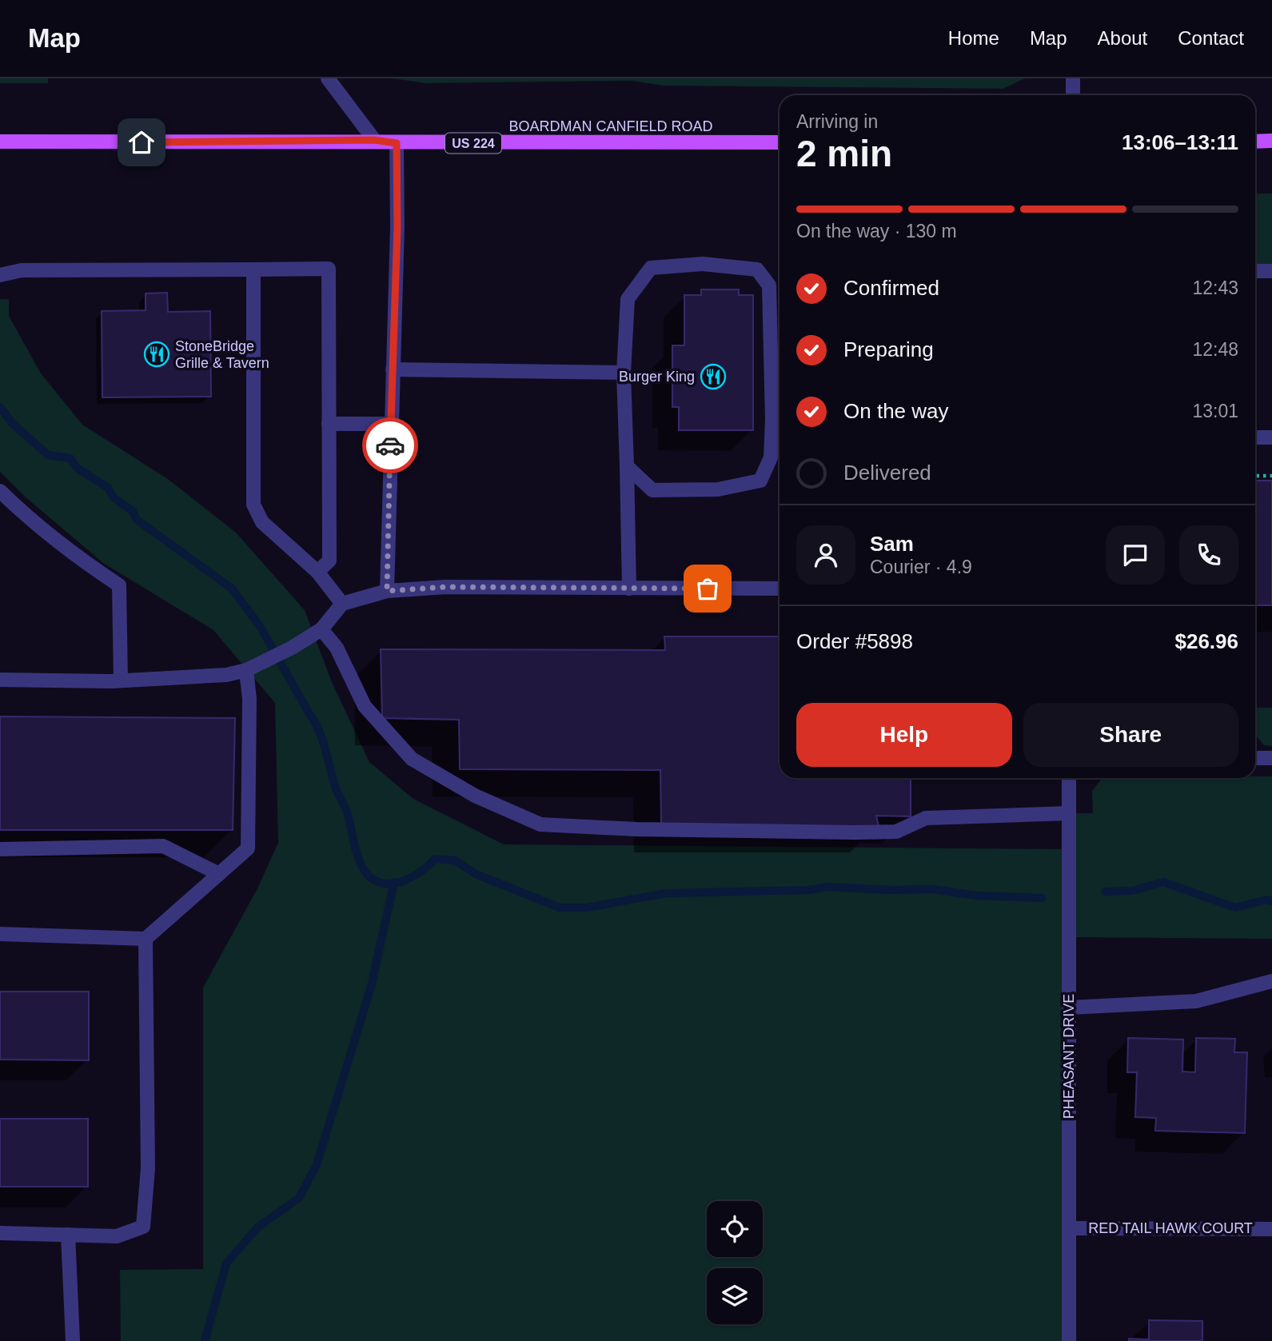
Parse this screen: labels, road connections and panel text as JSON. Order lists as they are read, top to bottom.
{
  "streets": {
    "main road": ["BOARDMAN CANFIELD ROAD", "US 224"],
    "street": ["PHEASANT DRIVE", "RED TAIL HAWK COURT"]
  },
  "crossings": [
    ["PHEASANT DRIVE", "RED TAIL HAWK COURT"]
  ],
  "places": {
    "restaurant": ["StoneBridge Grille & Tavern", "Burger King"]
  },
  "page": {
    "header": "Map",
    "nav": [
      "Home",
      "Map",
      "About",
      "Contact"
    ],
    "heading": ["2 min", "Arriving in", "13:06–13:11"],
    "panel": [
      "Sam",
      "Courier · 4.9",
      "Order #5898",
      "$26.96"
    ],
    "bar": "On the way · 130 m",
    "list": [
      ["Confirmed", "12:43"],
      ["Preparing", "12:48"],
      ["On the way", "13:01"],
      "Delivered"
    ],
    "buttons": ["Help", "Share"]
  }
}
